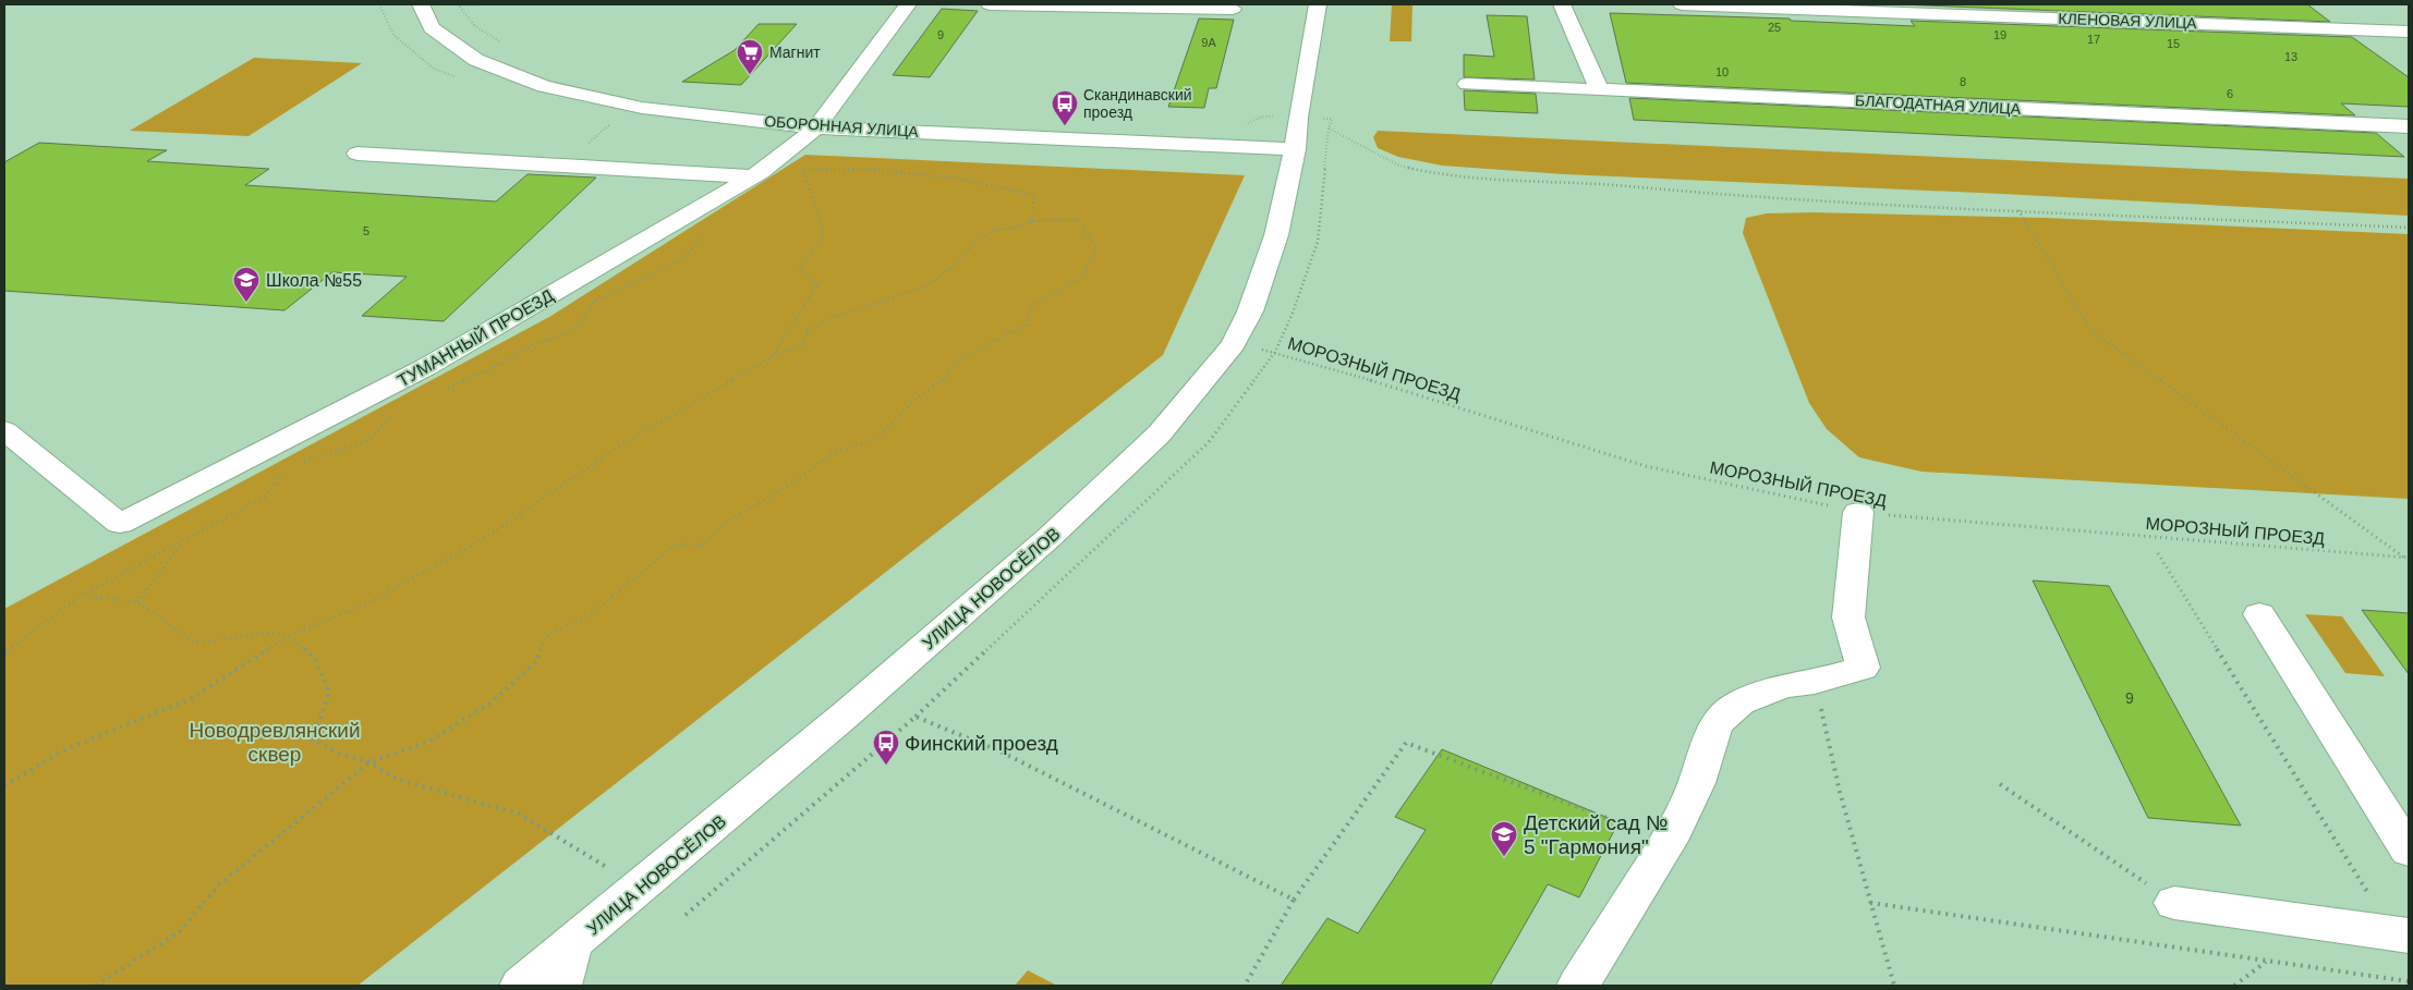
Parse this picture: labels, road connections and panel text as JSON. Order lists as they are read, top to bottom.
{
  "streets": {
    "street": [
      "КЛЕНОВАЯ УЛИЦА",
      "БЛАГОДАТНАЯ УЛИЦА",
      "ОБОРОННАЯ УЛИЦА",
      "ТУМАННЫЙ ПРОЕЗД",
      "УЛИЦА НОВОСЁЛОВ"
    ],
    "path": ["МОРОЗНЫЙ ПРОЕЗД"]
  },
  "crossings": [
    ["ОБОРОННАЯ УЛИЦА", "ТУМАННЫЙ ПРОЕЗД"],
    ["ОБОРОННАЯ УЛИЦА", "УЛИЦА НОВОСЁЛОВ"],
    ["МОРОЗНЫЙ ПРОЕЗД", "УЛИЦА НОВОСЁЛОВ"]
  ],
  "parks": ["Новодревлянский сквер"],
  "places": {
    "supermarket": ["Магнит"],
    "bus stop": ["Скандинавский проезд", "Финский проезд"],
    "school or university": ["Школа №55", "Детский сад № 5 \"Гармония\""]
  },
  "house_numbers": [
    "25",
    "9",
    "19",
    "17",
    "9А",
    "15",
    "13",
    "10",
    "8",
    "6",
    "5",
    "9"
  ]
}
